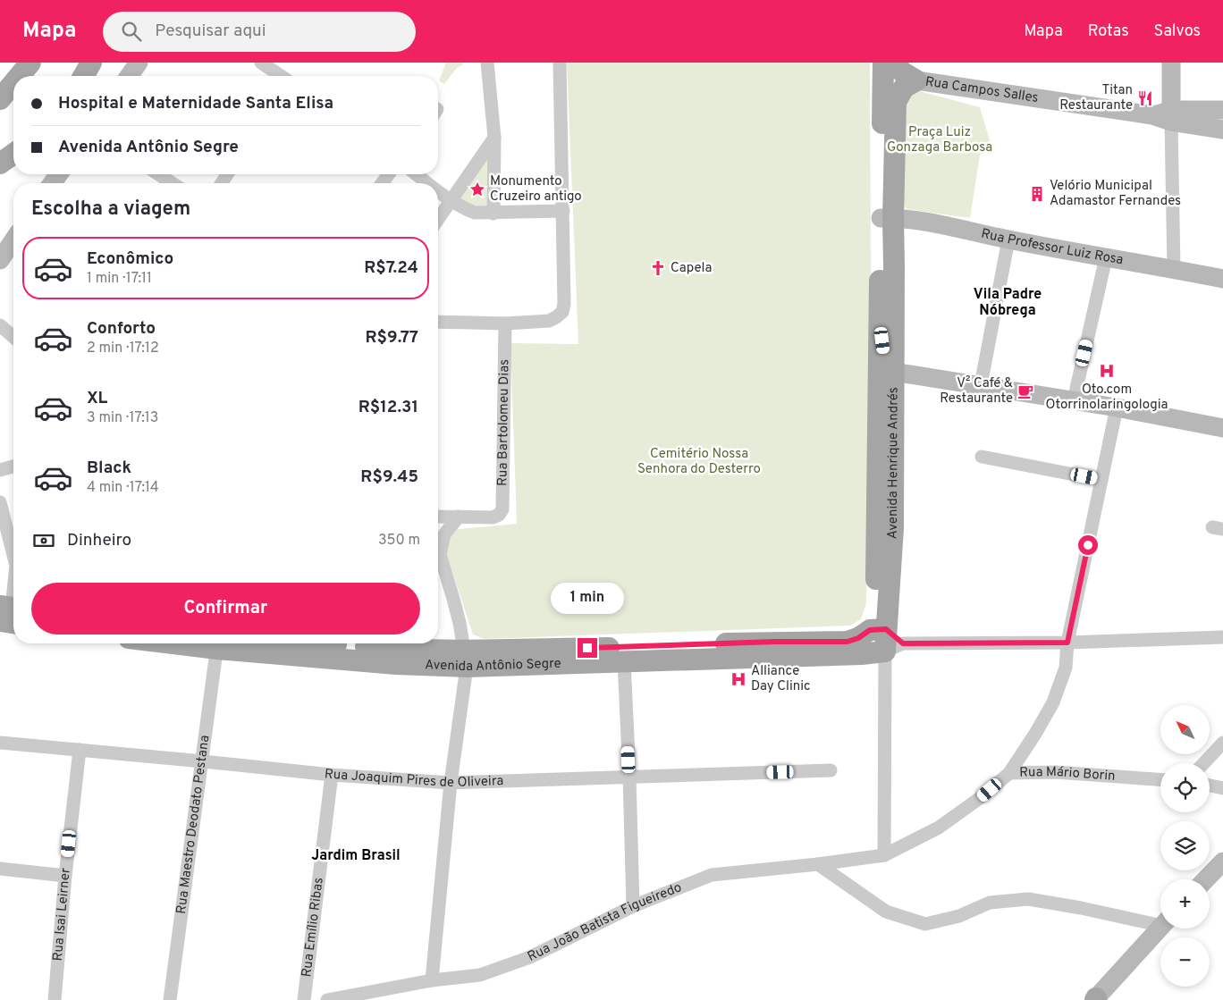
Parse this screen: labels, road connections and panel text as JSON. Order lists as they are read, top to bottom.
{
  "streets": {
    "main road": [
      "Rua Campos Salles",
      "Rua Professor Luiz Rosa",
      "Avenida Henrique Andrés",
      "Avenida Antônio Segre"
    ],
    "street": [
      "Rua Bartolomeu Dias",
      "Rua Mário Borin",
      "Rua Joaquim Pires de Oliveira",
      "Rua Maestro Deodato Pestana",
      "Rua Isai Leirner",
      "Rua João Batista Figueiredo",
      "Rua Emílio Ribas"
    ]
  },
  "crossings": [
    ["Rua Campos Salles", "Avenida Henrique Andrés"],
    ["Rua Professor Luiz Rosa", "Avenida Henrique Andrés"],
    ["Avenida Henrique Andrés", "Avenida Antônio Segre"],
    ["Avenida Henrique Andrés", "Rua Mário Borin"],
    ["Avenida Henrique Andrés", "Rua João Batista Figueiredo"],
    ["Avenida Antônio Segre", "Rua Maestro Deodato Pestana"],
    ["Rua Mário Borin", "Rua João Batista Figueiredo"],
    ["Rua Joaquim Pires de Oliveira", "Rua Maestro Deodato Pestana"],
    ["Rua Joaquim Pires de Oliveira", "Rua Isai Leirner"],
    ["Rua Joaquim Pires de Oliveira", "Rua Emílio Ribas"]
  ],
  "districts": ["Vila Padre Nóbrega", "Jardim Brasil"],
  "parks": ["Praça Luiz Gonzaga Barbosa", "Cemitério Nossa Senhora do Desterro"],
  "places": {
    "restaurant": ["Titan Restaurante"],
    "place": ["Monumento Cruzeiro antigo"],
    "building": ["Velório Municipal Adamastor Fernandes"],
    "church": ["Capela"],
    "hospital": ["Oto.com Otorrinolaringologia", "Alliance Day Clinic"],
    "cafe": ["V² Café & Restaurante"]
  },
  "north": "top left",
  "page": {
    "header": "Mapa",
    "search": "Pesquisar aqui",
    "nav": ["Mapa", "Rotas", "Salvos"],
    "banner": ["Hospital e Maternidade Santa Elisa", "Avenida Antônio Segre"],
    "heading": "Escolha a viagem",
    "list": [
      {
        "name": "Econômico",
        "note": "1 min · 17:11",
        "value": "R$7.24"
      },
      {
        "name": "Conforto",
        "note": "2 min · 17:12",
        "value": "R$9.77"
      },
      {
        "name": "XL",
        "note": "3 min · 17:13",
        "value": "R$12.31"
      },
      {
        "name": "Black",
        "note": "4 min · 17:14",
        "value": "R$9.45"
      }
    ],
    "pay": ["Dinheiro", "350 m"],
    "buttons": "Confirmar",
    "bubble": "1 min",
    "map_buttons": ["+", "−"]
  }
}
